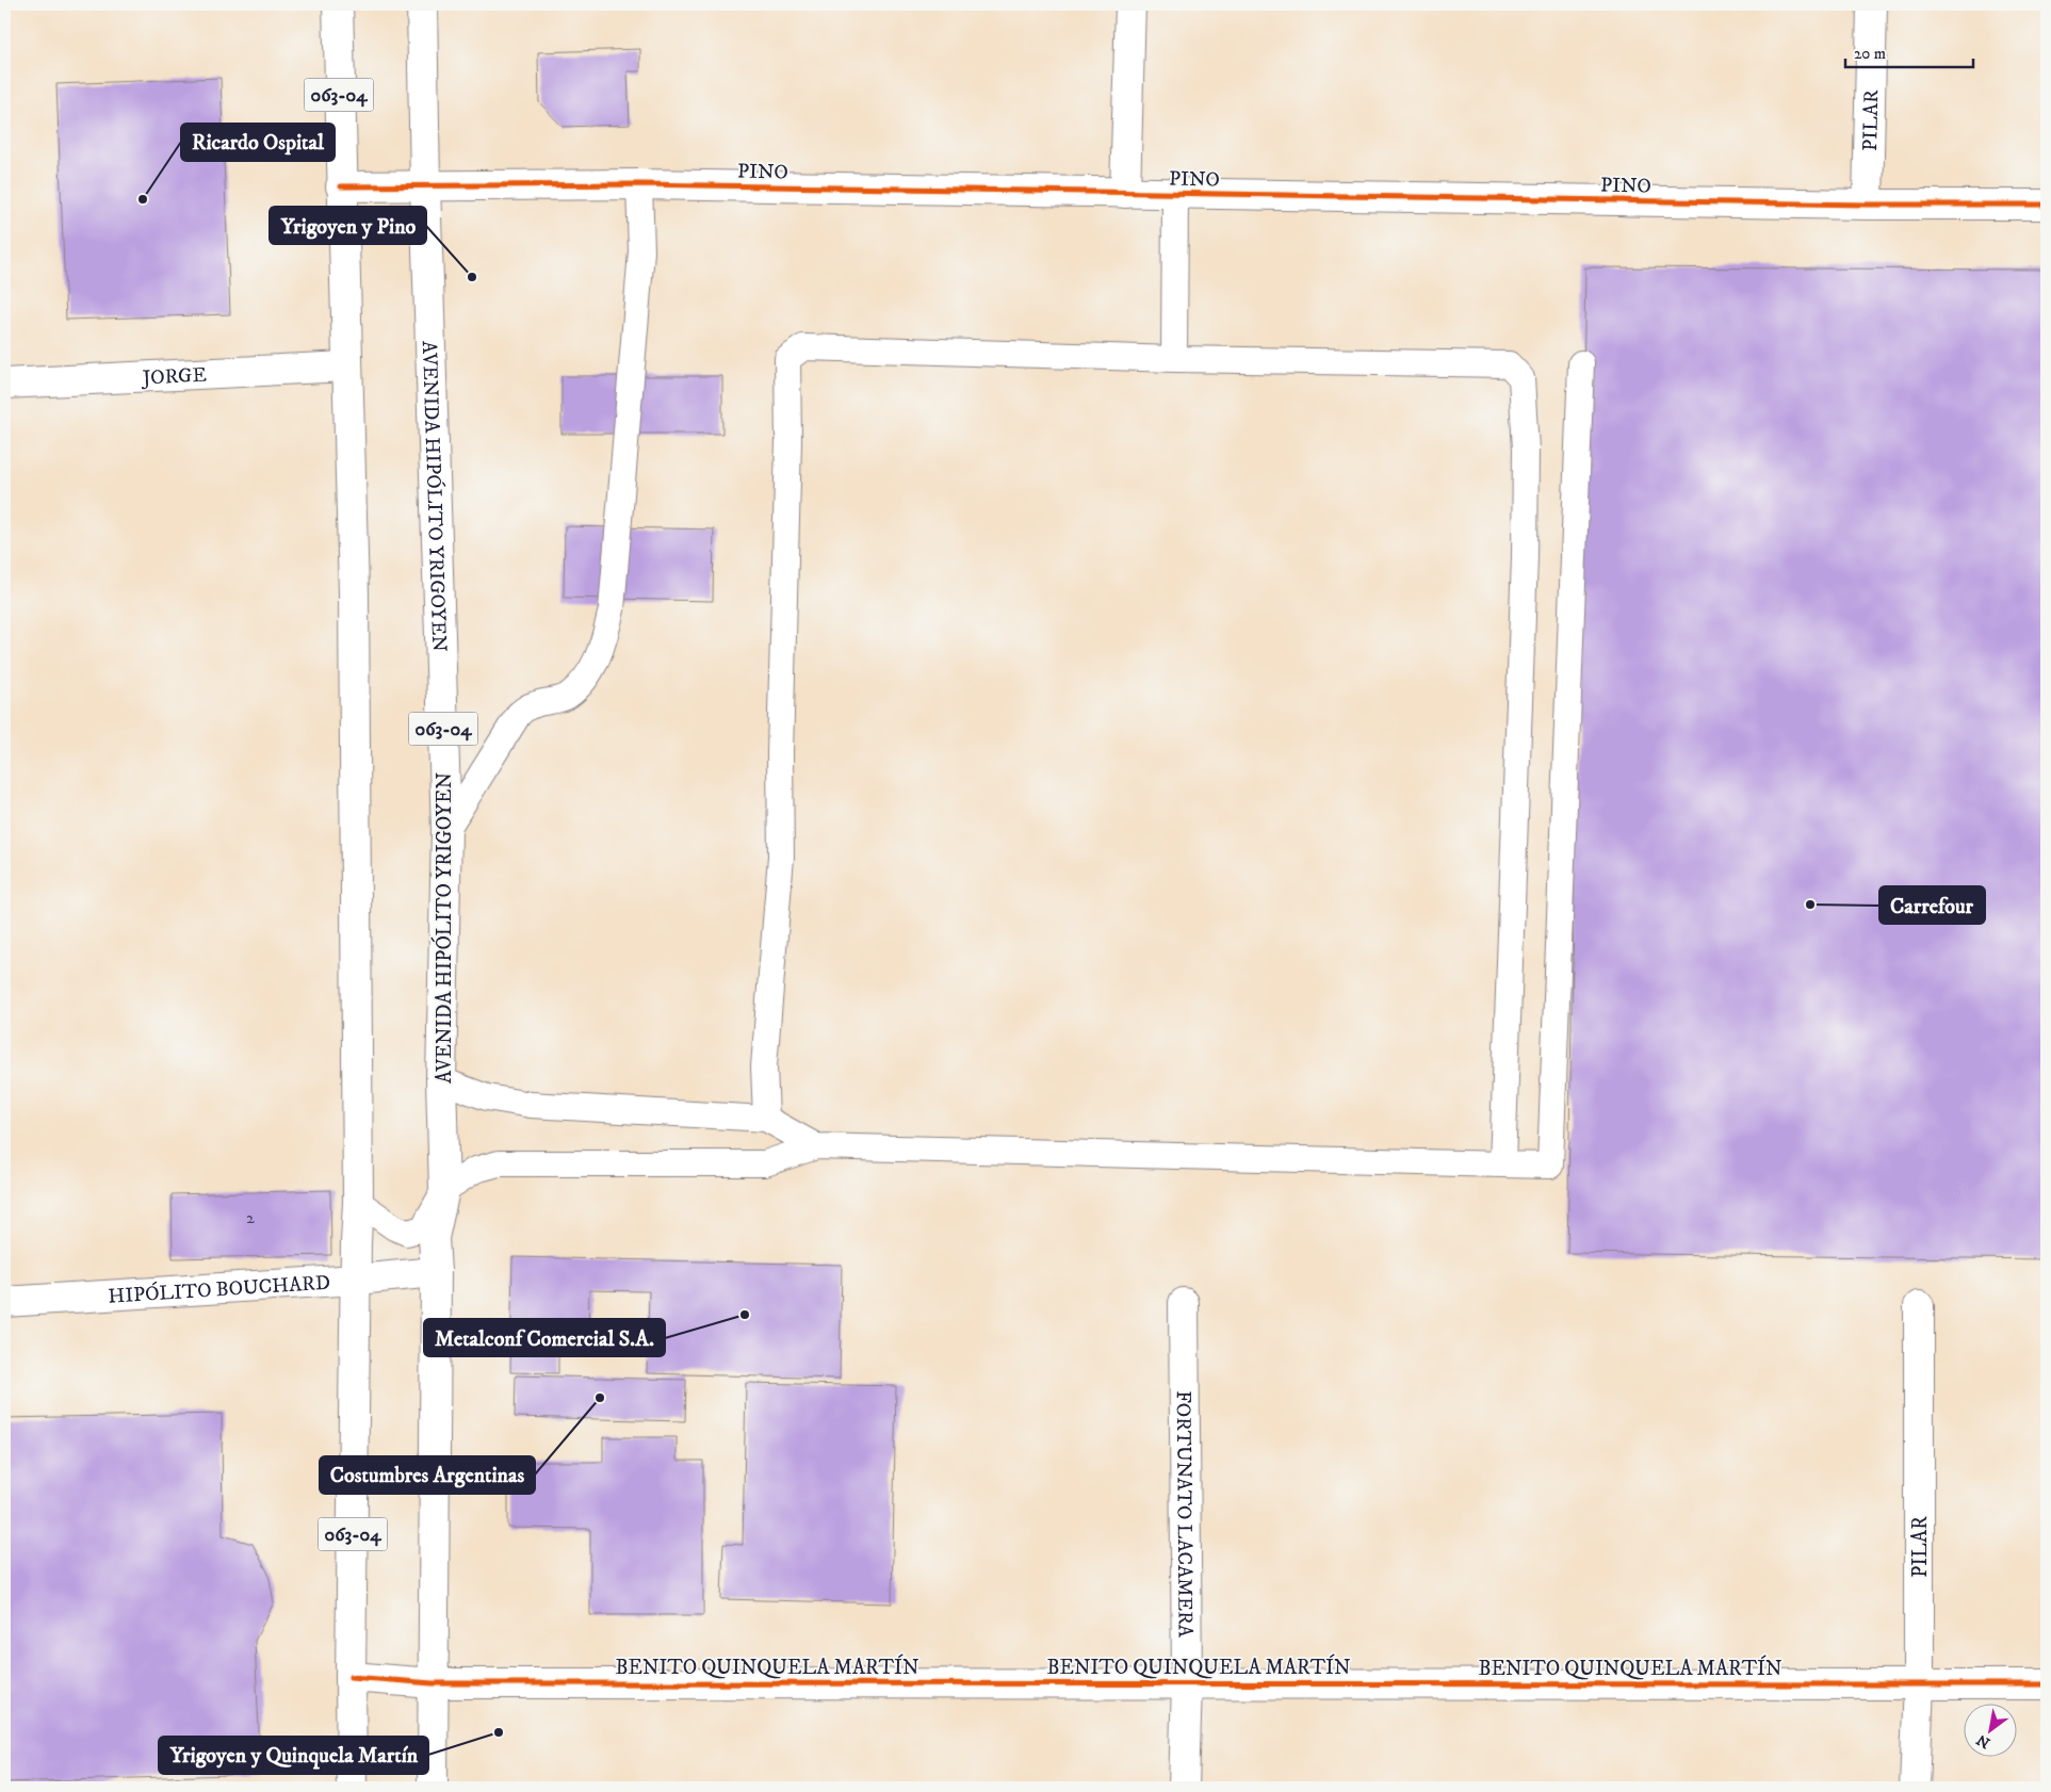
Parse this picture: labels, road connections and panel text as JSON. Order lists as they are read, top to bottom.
{
  "streets": {
    "street": [
      "063-04",
      "PILAR",
      "PINO",
      "JORGE",
      "AVENIDA HIPÓLITO YRIGOYEN",
      "HIPÓLITO BOUCHARD",
      "FORTUNATO LACAMERA",
      "BENITO QUINQUELA MARTÍN"
    ]
  },
  "crossings": [
    ["063-04", "PINO"],
    ["063-04", "JORGE"],
    ["063-04", "HIPÓLITO BOUCHARD"],
    ["063-04", "BENITO QUINQUELA MARTÍN"],
    ["PILAR", "PINO"],
    ["PILAR", "BENITO QUINQUELA MARTÍN"],
    ["PINO", "AVENIDA HIPÓLITO YRIGOYEN"],
    ["AVENIDA HIPÓLITO YRIGOYEN", "HIPÓLITO BOUCHARD"],
    ["AVENIDA HIPÓLITO YRIGOYEN", "BENITO QUINQUELA MARTÍN"],
    ["FORTUNATO LACAMERA", "BENITO QUINQUELA MARTÍN"]
  ],
  "places": [
    "Ricardo Ospital",
    "Yrigoyen y Pino",
    "Carrefour",
    "Metalconf Comercial S.A.",
    "Costumbres Argentinas",
    "Yrigoyen y Quinquela Martín"
  ],
  "house_numbers": ["2"],
  "scale_bar": "20 m",
  "north": "bottom left"
}
